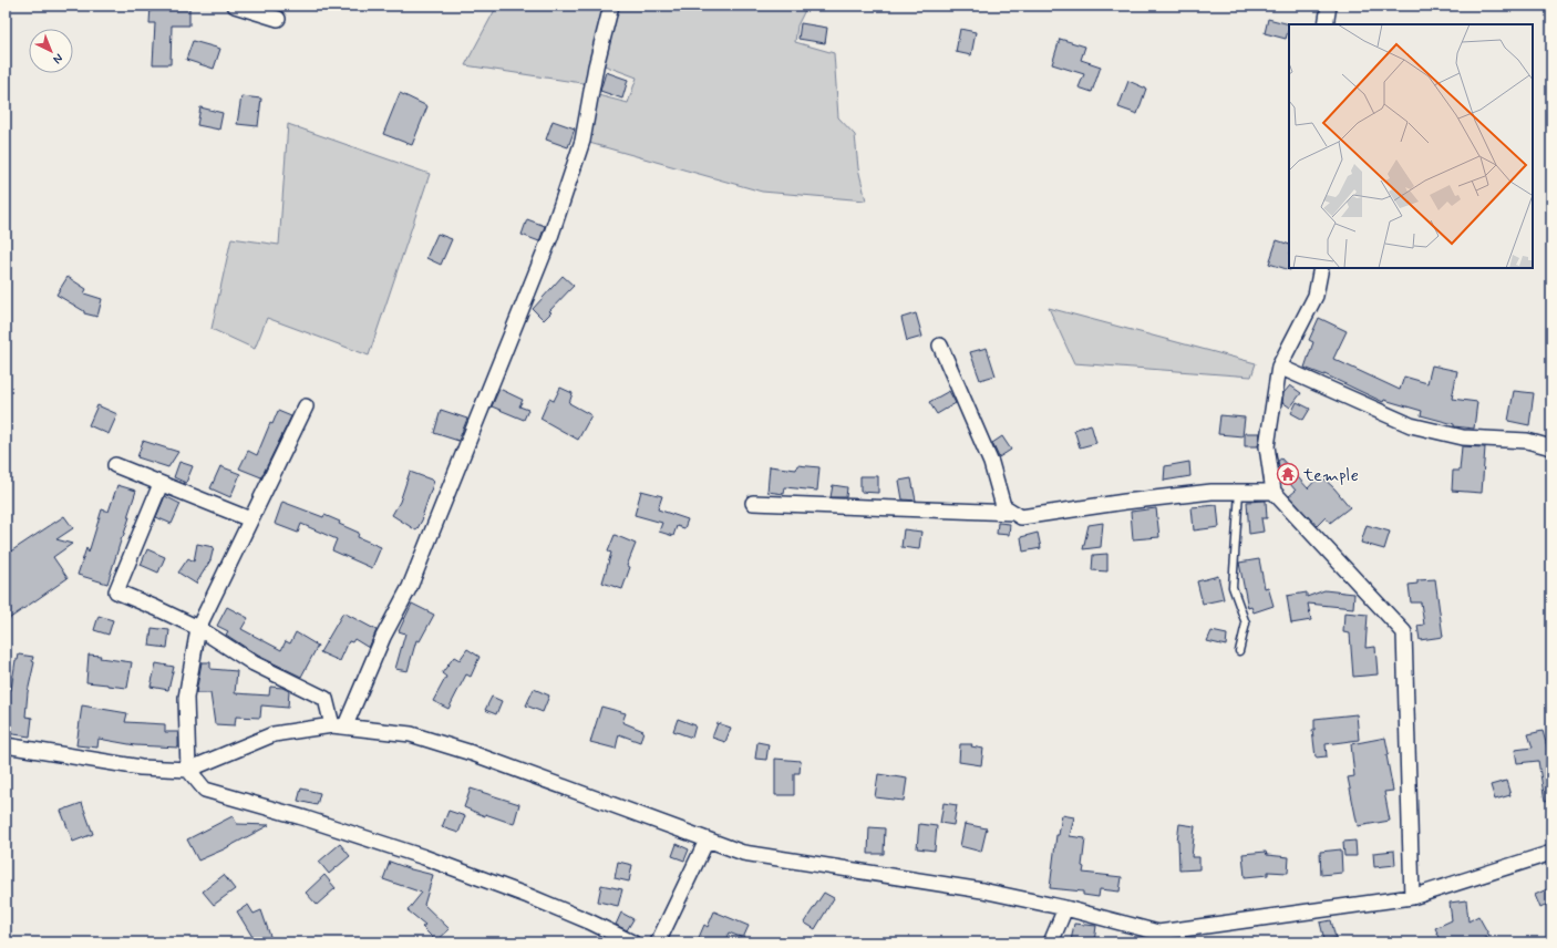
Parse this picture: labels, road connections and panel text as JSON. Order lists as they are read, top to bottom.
{
  "places": {
    "temple": ["temple"]
  },
  "north": "bottom right"
}
